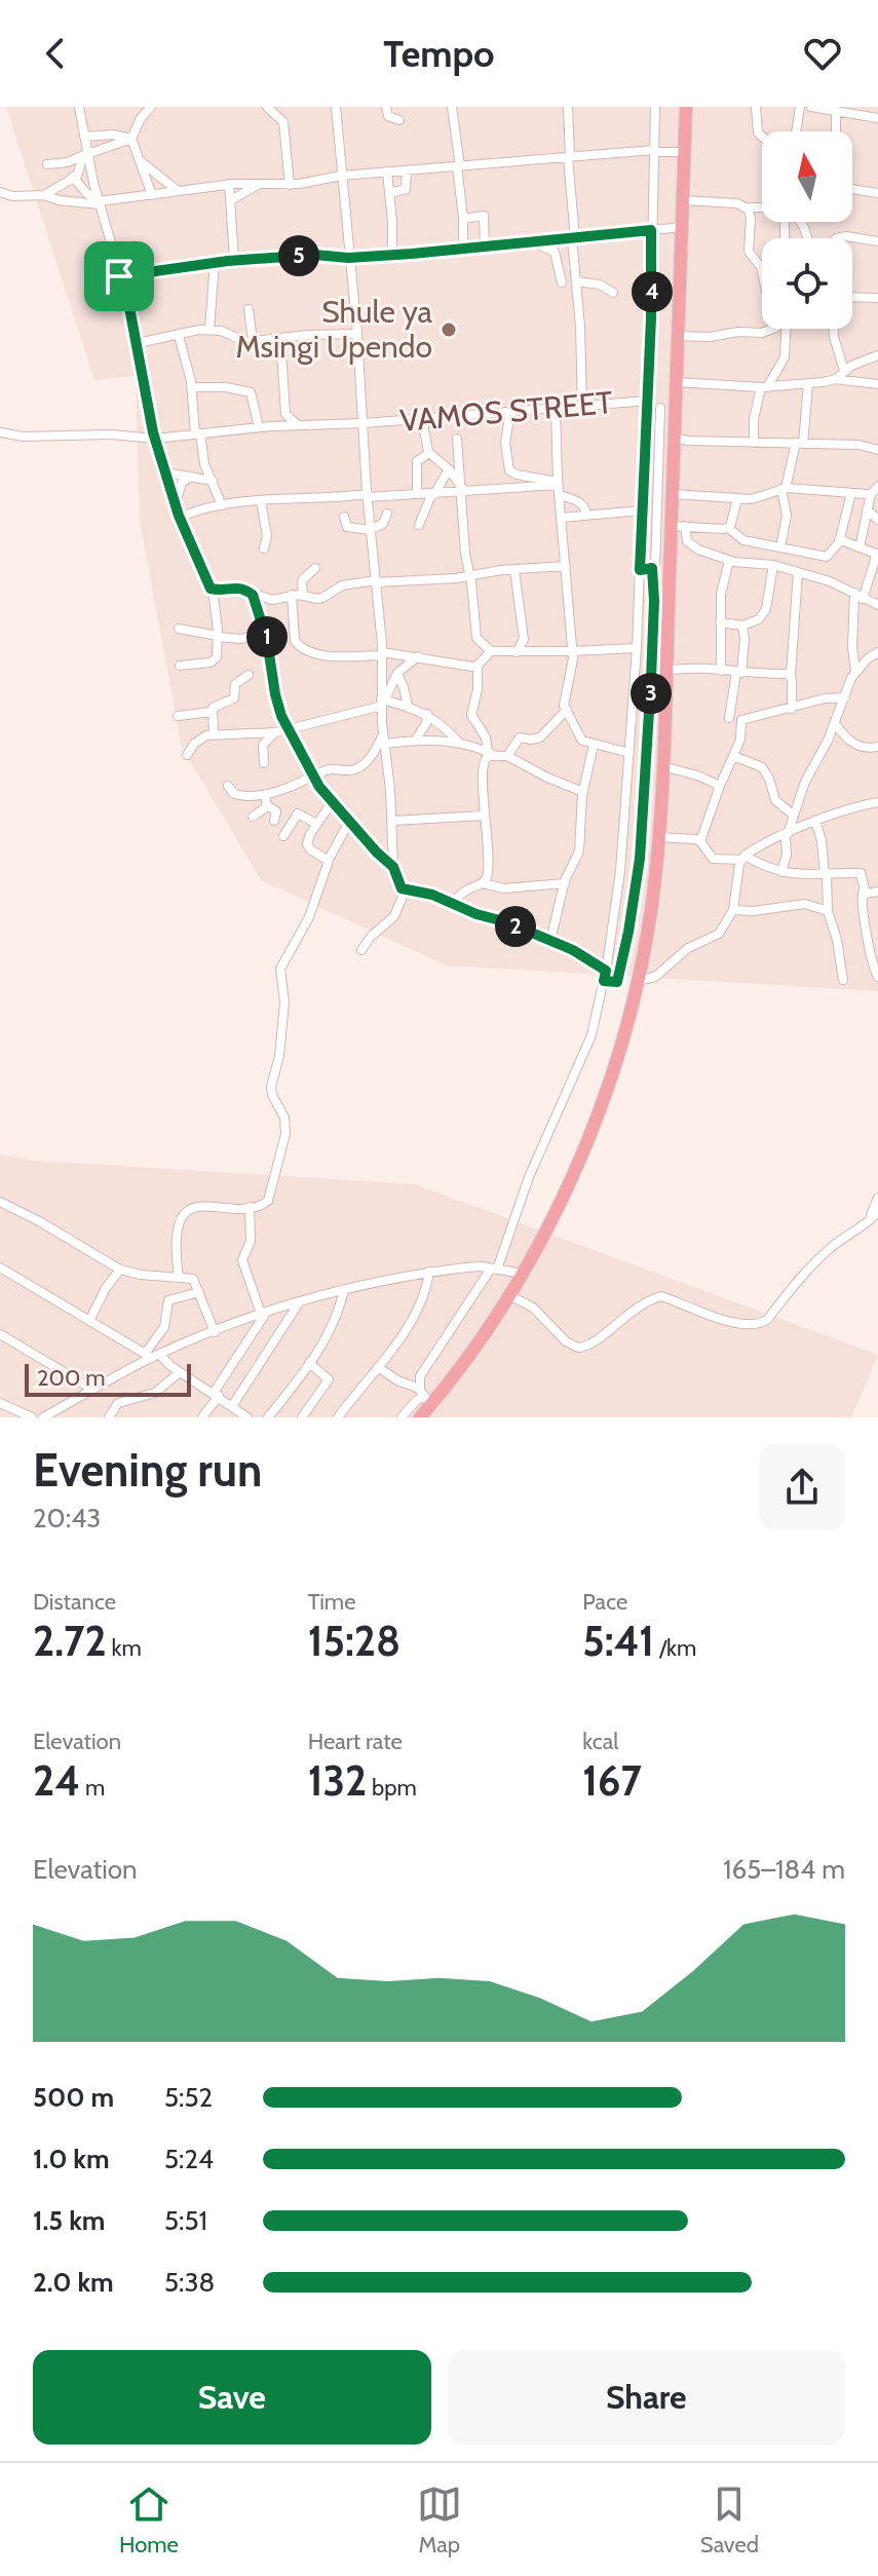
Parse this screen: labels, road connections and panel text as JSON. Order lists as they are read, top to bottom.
{
  "streets": {
    "street": ["VAMOS STREET"]
  },
  "places": ["Shule ya Msingi Upendo"],
  "scale_bar": "200 m",
  "north": "top",
  "page": {
    "header": "Tempo",
    "pins": [
      "5",
      "4",
      "1",
      "3",
      "2"
    ],
    "scale": "200 m",
    "heading": ["Evening run", "20:43"],
    "stats": [
      ["Distance", "2.72 km"],
      ["Time", "15:28"],
      ["Pace", "5:41 /km"],
      ["Elevation", "24 m"],
      ["Heart rate", "132 bpm"],
      ["kcal", "167"]
    ],
    "chart": ["Elevation", "165–184 m"],
    "list": [
      {
        "name": "500 m",
        "note": "5:52"
      },
      {
        "name": "1.0 km",
        "note": "5:24"
      },
      {
        "name": "1.5 km",
        "note": "5:51"
      },
      {
        "name": "2.0 km",
        "note": "5:38"
      }
    ],
    "buttons": ["Save", "Share"],
    "tabs": ["Home", "Map", "Saved"]
  }
}
